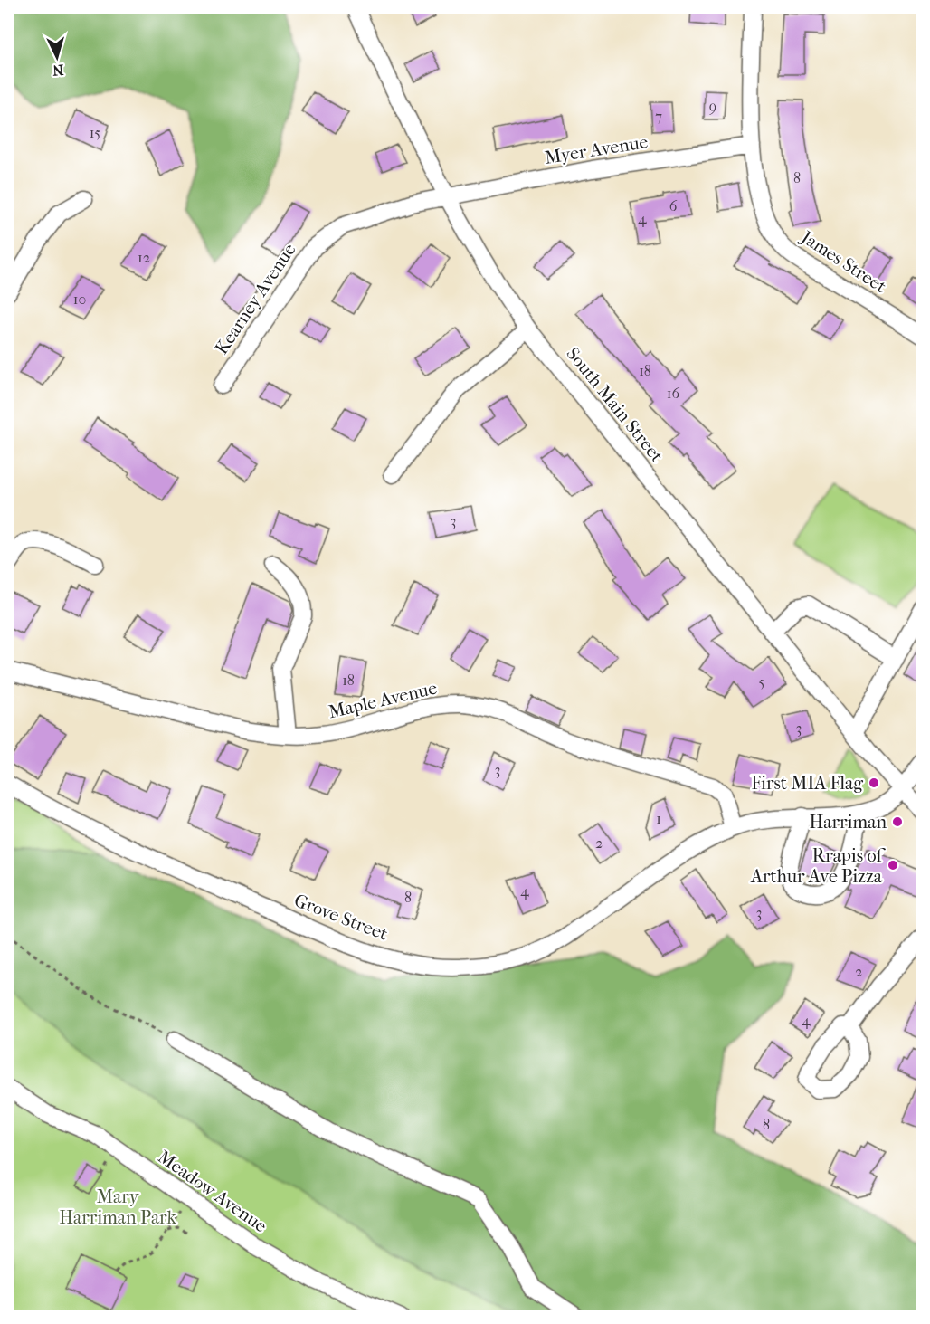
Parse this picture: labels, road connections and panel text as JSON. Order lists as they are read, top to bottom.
{
  "streets": {
    "street": [
      "Myer Avenue",
      "James Street",
      "Kearney Avenue",
      "South Main Street",
      "Maple Avenue",
      "Grove Street",
      "Meadow Avenue"
    ]
  },
  "crossings": [
    ["Myer Avenue", "James Street"],
    ["Myer Avenue", "Kearney Avenue"],
    ["Myer Avenue", "South Main Street"],
    ["Kearney Avenue", "South Main Street"],
    ["South Main Street", "Grove Street"],
    ["Maple Avenue", "Grove Street"]
  ],
  "parks": ["Mary Harriman Park"],
  "places": ["First MIA Flag", "Harriman", "Rrapis of Arthur Ave Pizza"],
  "house_numbers": [
    "9",
    "7",
    "15",
    "8",
    "6",
    "4",
    "12",
    "10",
    "18",
    "16",
    "3",
    "18",
    "5",
    "3",
    "3",
    "1",
    "2",
    "4",
    "8",
    "3",
    "2",
    "4",
    "8"
  ],
  "north": "bottom"
}
